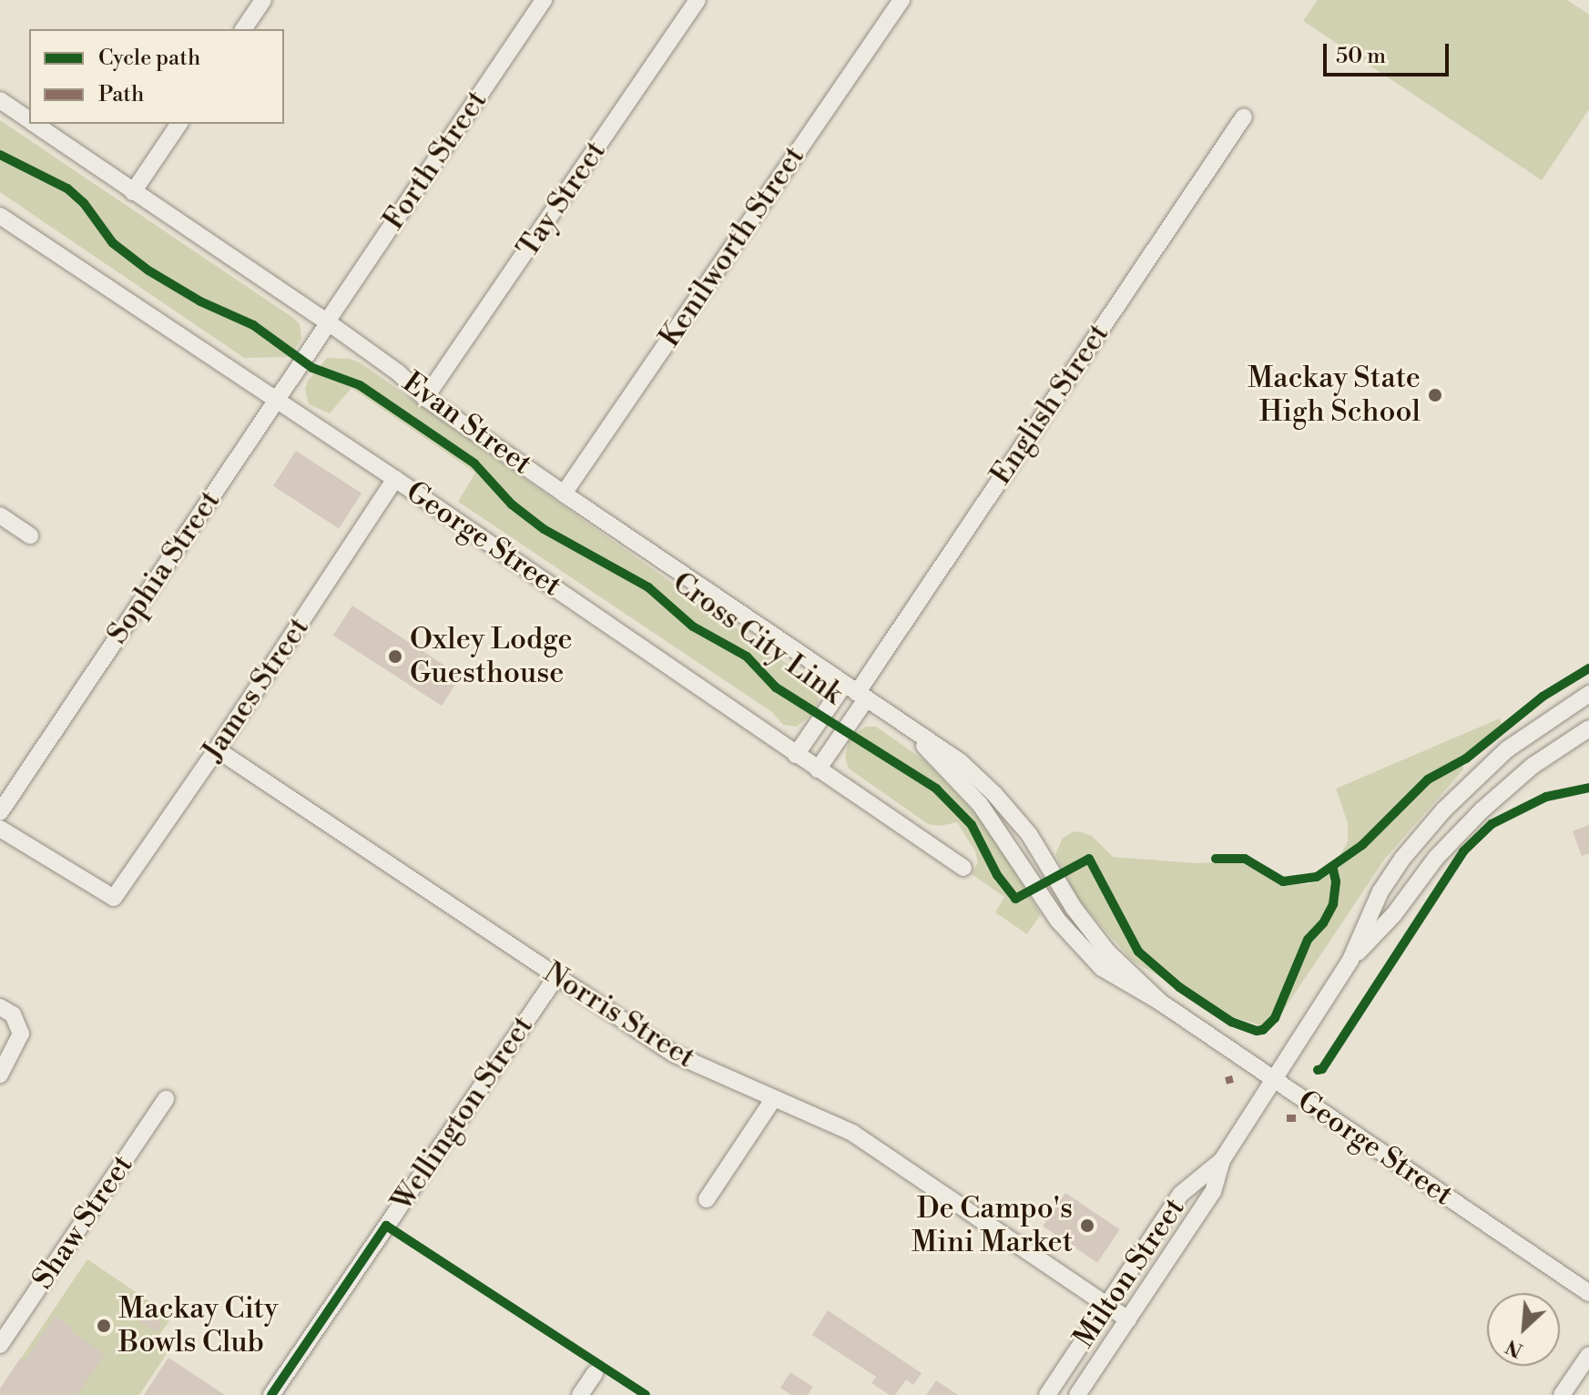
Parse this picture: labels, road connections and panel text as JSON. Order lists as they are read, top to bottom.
{
  "streets": {
    "street": [
      "Forth Street",
      "Tay Street",
      "Kenilworth Street",
      "English Street",
      "Evan Street",
      "George Street",
      "Sophia Street",
      "James Street",
      "Norris Street",
      "Wellington Street",
      "Shaw Street",
      "Milton Street"
    ],
    "cycle path": ["Cross City Link"]
  },
  "crossings": [
    ["Forth Street", "Evan Street"],
    ["Forth Street", "Sophia Street"],
    ["Tay Street", "Evan Street"],
    ["Kenilworth Street", "Evan Street"],
    ["English Street", "Evan Street"],
    ["Evan Street", "George Street"],
    ["Evan Street", "Sophia Street"],
    ["George Street", "Sophia Street"],
    ["George Street", "James Street"],
    ["George Street", "Milton Street"],
    ["James Street", "Norris Street"],
    ["Norris Street", "Wellington Street"],
    ["Norris Street", "Milton Street"]
  ],
  "places": [
    "Mackay State High School",
    "Oxley Lodge Guesthouse",
    "De Campo's Mini Market",
    "Mackay City Bowls Club"
  ],
  "legend": ["Cycle path", "Path"],
  "scale_bar": "50 m",
  "north": "bottom left"
}
